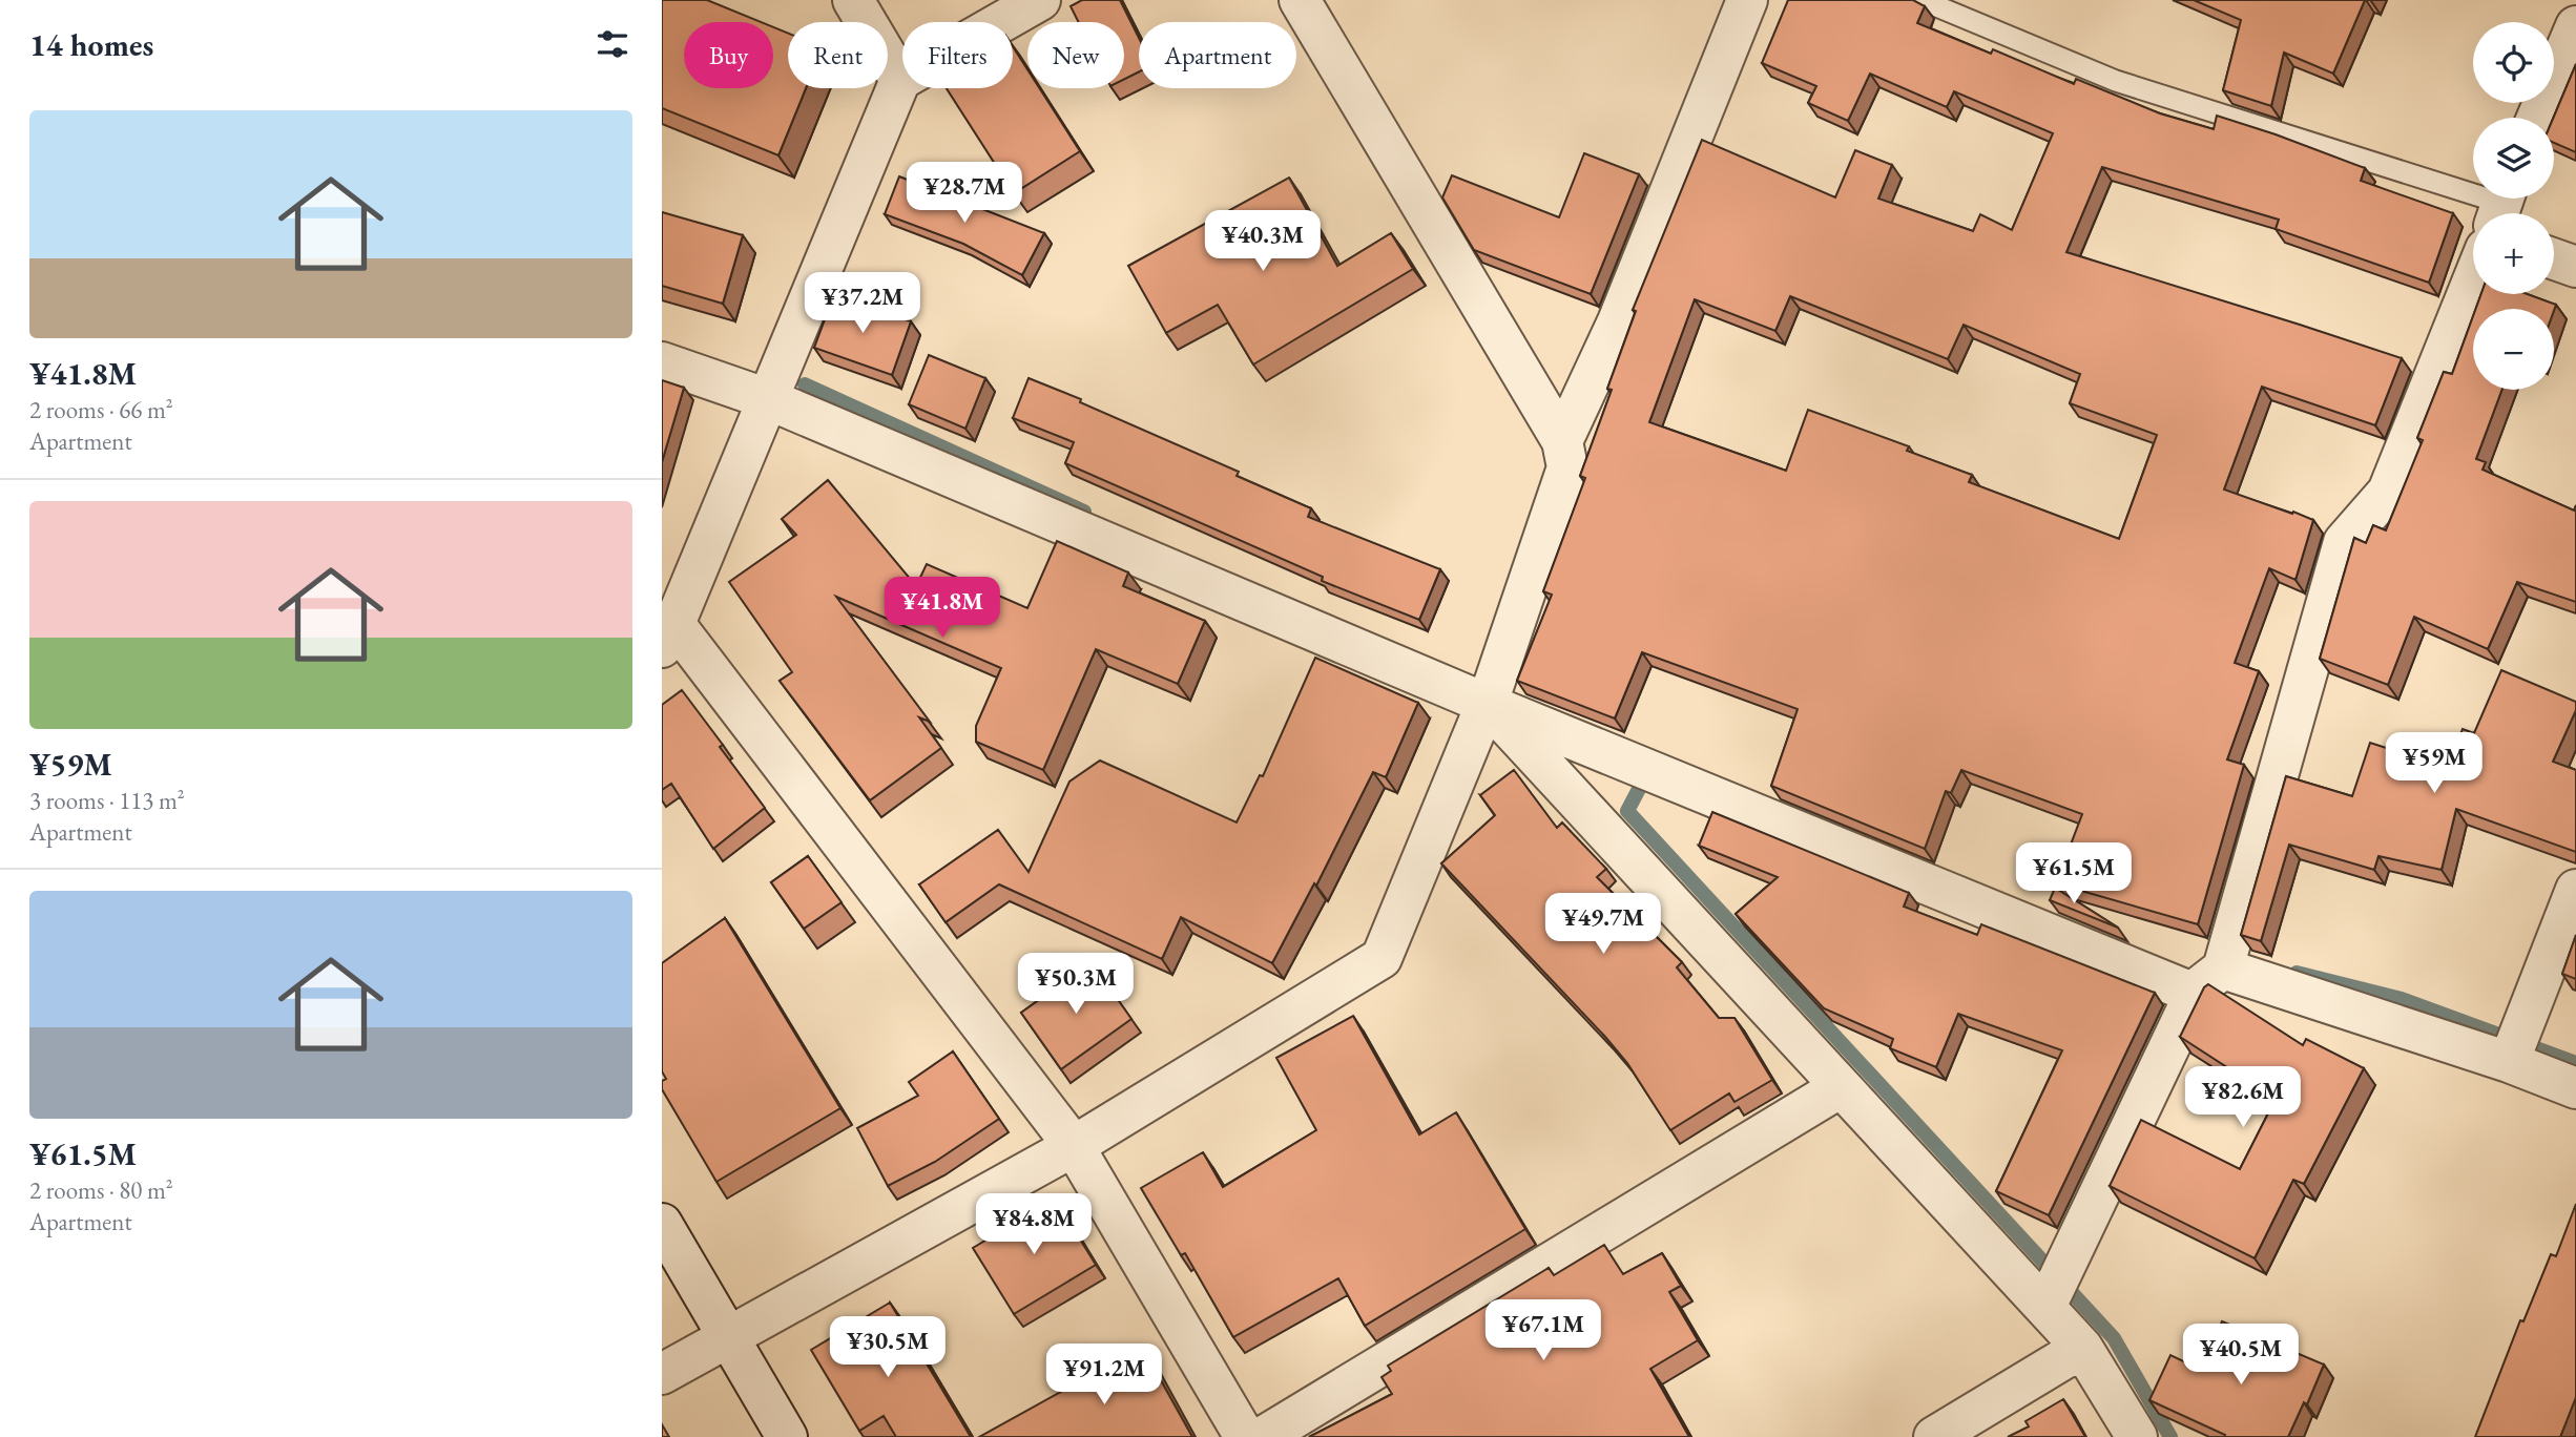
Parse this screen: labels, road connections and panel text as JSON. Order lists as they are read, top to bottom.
{
  "page": {
    "heading": "14 homes",
    "map_buttons": ["+", "−"],
    "chip": [
      "Buy",
      "Rent",
      "Filters",
      "New",
      "Apartment"
    ],
    "list": [
      {
        "name": "¥41.8M",
        "note": "2 rooms · 66 m² · Apartment"
      },
      {
        "name": "¥59M",
        "note": "3 rooms · 113 m² · Apartment"
      },
      {
        "name": "¥61.5M",
        "note": "2 rooms · 80 m² · Apartment"
      }
    ],
    "price": [
      "¥28.7M",
      "¥40.3M",
      "¥37.2M",
      "¥41.8M",
      "¥59M",
      "¥61.5M",
      "¥49.7M",
      "¥50.3M",
      "¥82.6M",
      "¥84.8M",
      "¥67.1M",
      "¥30.5M",
      "¥40.5M",
      "¥91.2M"
    ]
  }
}
